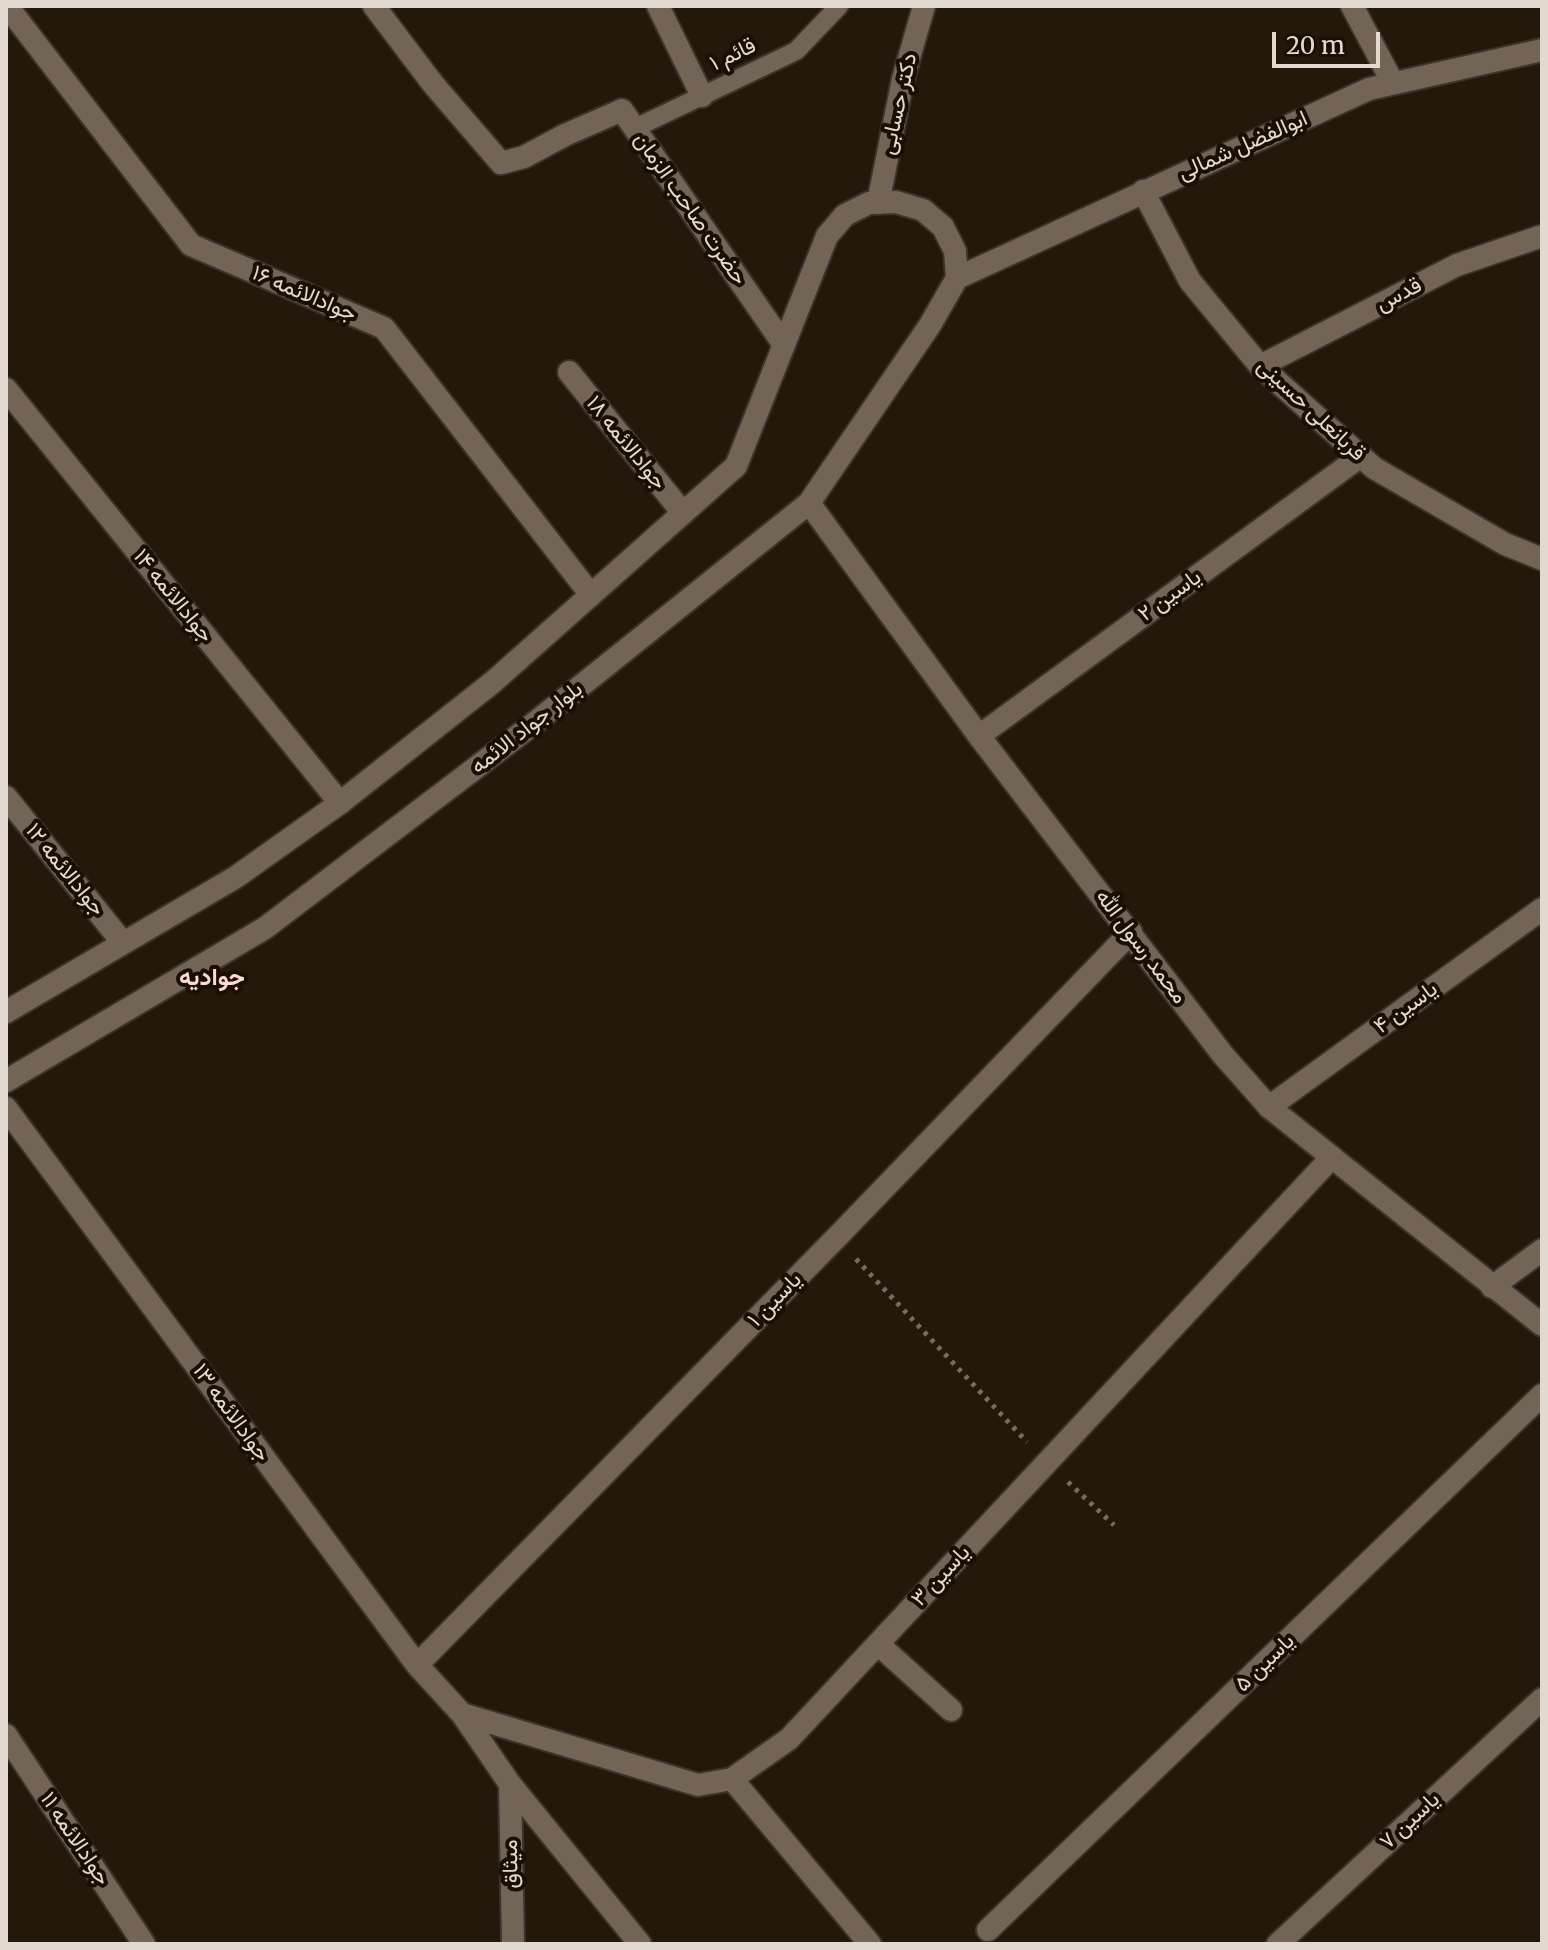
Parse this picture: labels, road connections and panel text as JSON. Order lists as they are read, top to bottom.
{
  "streets": {
    "street": [
      "دکتر حسابی",
      "ابوالفضل شمالی",
      "حضرت صاحب الزمان",
      "جوادالائمه ۱۶",
      "قدس",
      "قربانعلی حسینی",
      "جوادالائمه ۱۸",
      "جوادالائمه ۱۴",
      "یاسین ۲",
      "بلوار جواد الائمه",
      "جوادالائمه ۱۲",
      "محمد رسول الله",
      "یاسین ۴",
      "یاسین ۱",
      "جوادالائمه ۱۳",
      "یاسین ۳",
      "یاسین ۵",
      "یاسین ۷",
      "جوادالائمه ۱۱",
      "میثاق"
    ],
    "lane": ["قائم ۱"]
  },
  "crossings": [
    ["قائم ۱", "حضرت صاحب الزمان"],
    ["ابوالفضل شمالی", "قربانعلی حسینی"],
    ["ابوالفضل شمالی", "بلوار جواد الائمه"],
    ["قدس", "قربانعلی حسینی"],
    ["قربانعلی حسینی", "یاسین ۲"],
    ["یاسین ۲", "محمد رسول الله"],
    ["بلوار جواد الائمه", "محمد رسول الله"],
    ["محمد رسول الله", "یاسین ۴"],
    ["محمد رسول الله", "یاسین ۱"],
    ["محمد رسول الله", "یاسین ۳"],
    ["یاسین ۱", "جوادالائمه ۱۳"],
    ["جوادالائمه ۱۳", "یاسین ۳"],
    ["جوادالائمه ۱۳", "میثاق"]
  ],
  "districts": ["جوادیه"],
  "scale_bar": "20 m"
}
